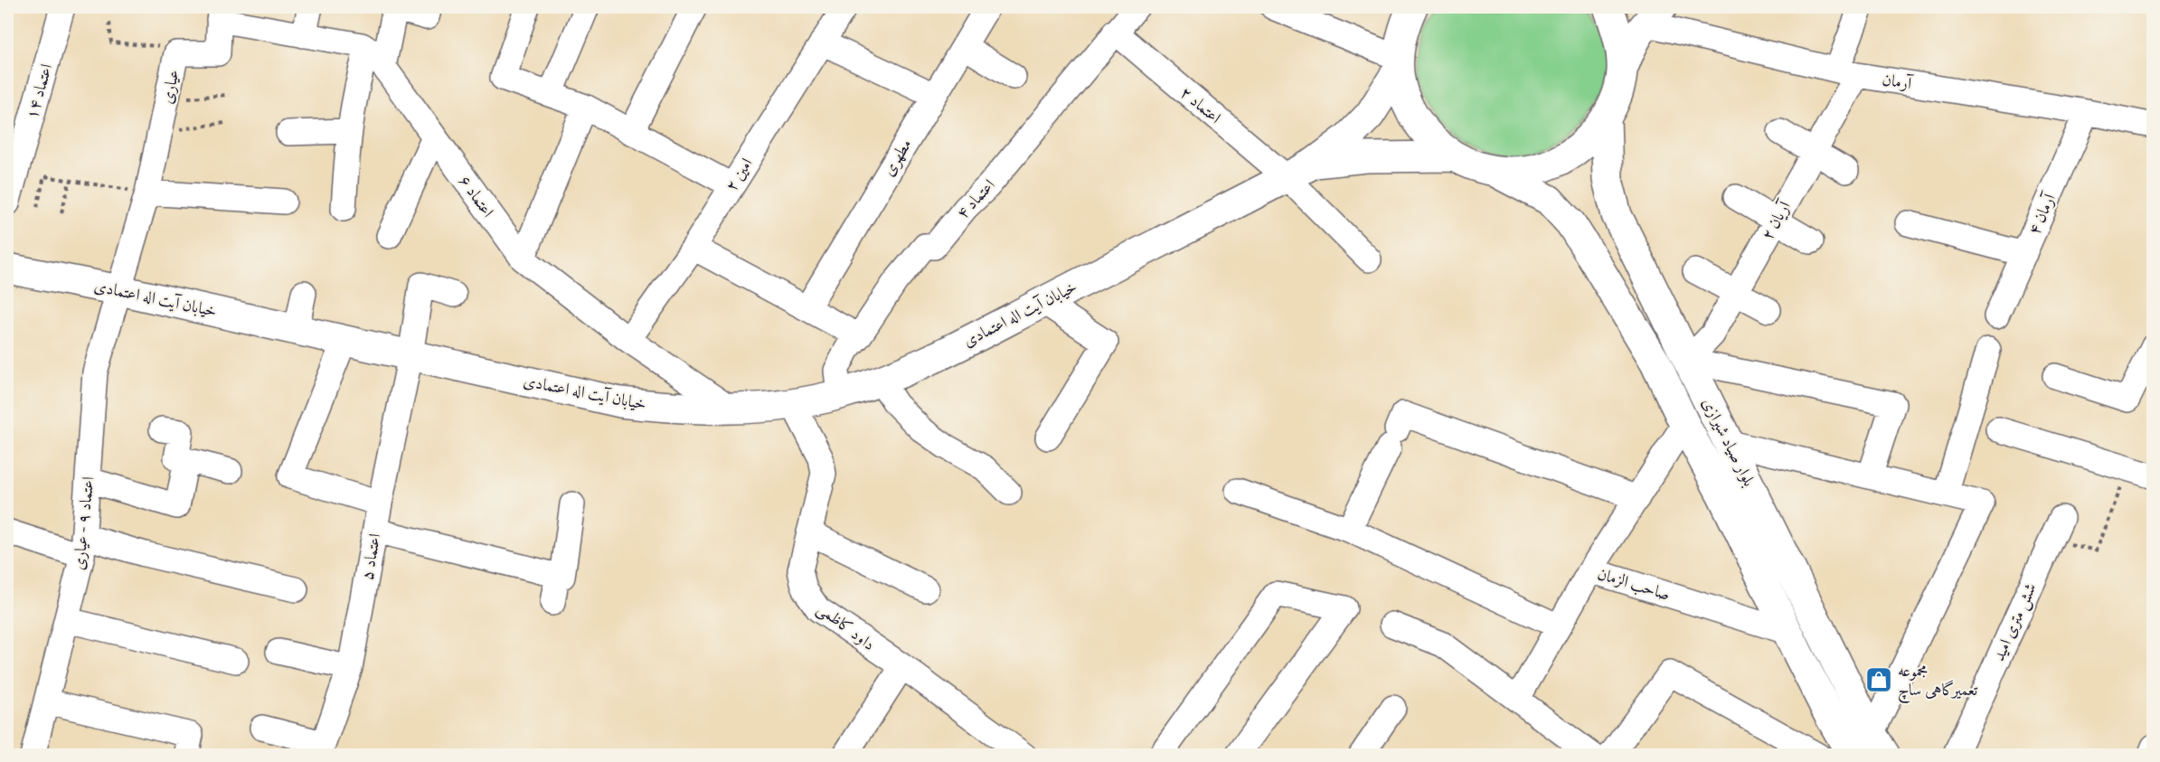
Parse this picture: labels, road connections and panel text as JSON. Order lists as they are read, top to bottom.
{
  "streets": {
    "main road": ["خیابان آیت اله اعتمادی", "بلوار صیاد شیرازی"],
    "street": [
      "آرمان",
      "عیاری",
      "اعتماد ۱۴",
      "اعتماد ۲",
      "مطهری",
      "امین ۲",
      "اعتماد ۶",
      "اعتماد ۴",
      "آرمان ۴",
      "آریان ۲",
      "اعتماد ۹ - عیاری",
      "اعتماد ۵",
      "صاحب الزمان",
      "شش متری امید",
      "داود کاظمی"
    ]
  },
  "crossings": [
    ["آرمان", "آرمان ۴"],
    ["آرمان", "آریان ۲"],
    ["عیاری", "اعتماد ۹ - عیاری"],
    ["اعتماد ۲", "اعتماد ۴"],
    ["اعتماد ۲", "خیابان آیت اله اعتمادی"],
    ["امین ۲", "اعتماد ۶"],
    ["اعتماد ۶", "خیابان آیت اله اعتمادی"],
    ["اعتماد ۴", "خیابان آیت اله اعتمادی"],
    ["آریان ۲", "بلوار صیاد شیرازی"],
    ["خیابان آیت اله اعتمادی", "اعتماد ۹ - عیاری"],
    ["خیابان آیت اله اعتمادی", "اعتماد ۵"],
    ["خیابان آیت اله اعتمادی", "داود کاظمی"],
    ["بلوار صیاد شیرازی", "صاحب الزمان"]
  ],
  "places": {
    "shop": ["مجموعه تعمیرگاهی ساچ"]
  }
}
